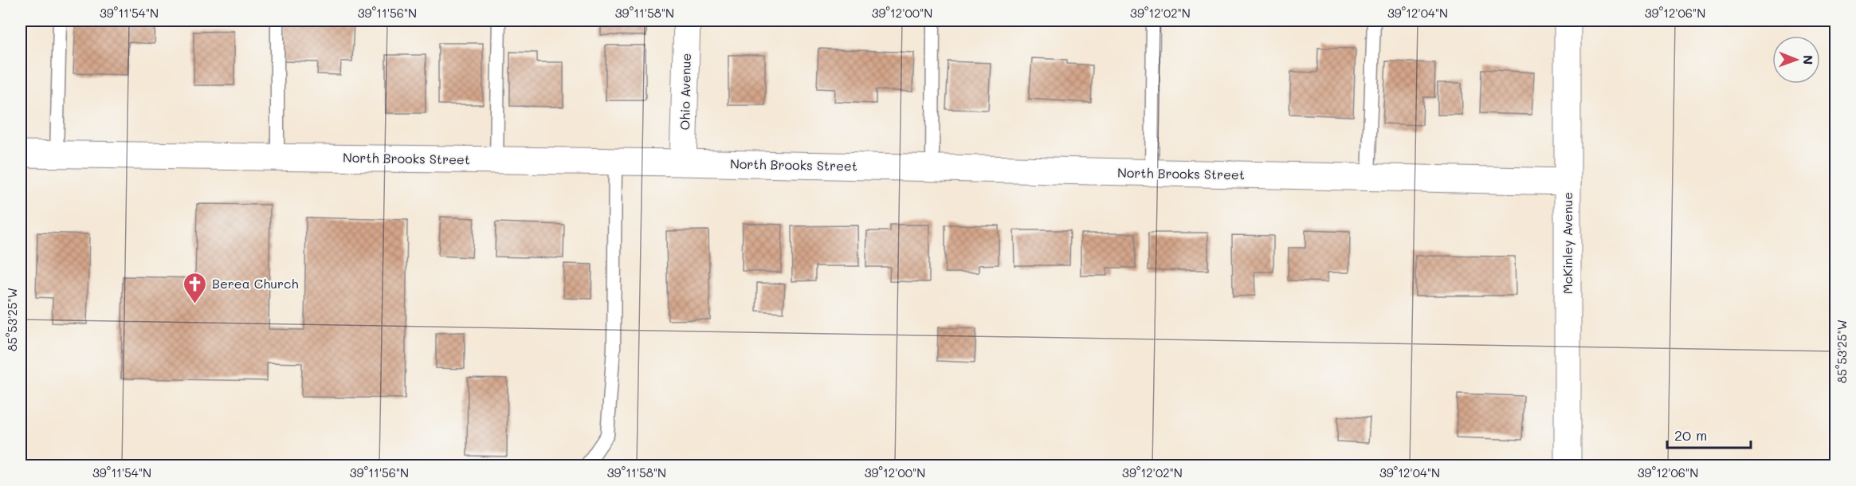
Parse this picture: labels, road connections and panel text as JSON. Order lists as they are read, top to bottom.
{
  "streets": {
    "street": ["Ohio Avenue", "North Brooks Street", "McKinley Avenue"]
  },
  "crossings": [
    ["Ohio Avenue", "North Brooks Street"],
    ["North Brooks Street", "McKinley Avenue"]
  ],
  "places": {
    "church": ["Berea Church"]
  },
  "scale_bar": "20 m",
  "north": "right",
  "coordinates": [
    "39°11'54\"N",
    "39°11'56\"N",
    "39°11'58\"N",
    "39°12'00\"N",
    "39°12'02\"N",
    "39°12'04\"N",
    "39°12'06\"N",
    "85°53'25\"W"
  ]
}
